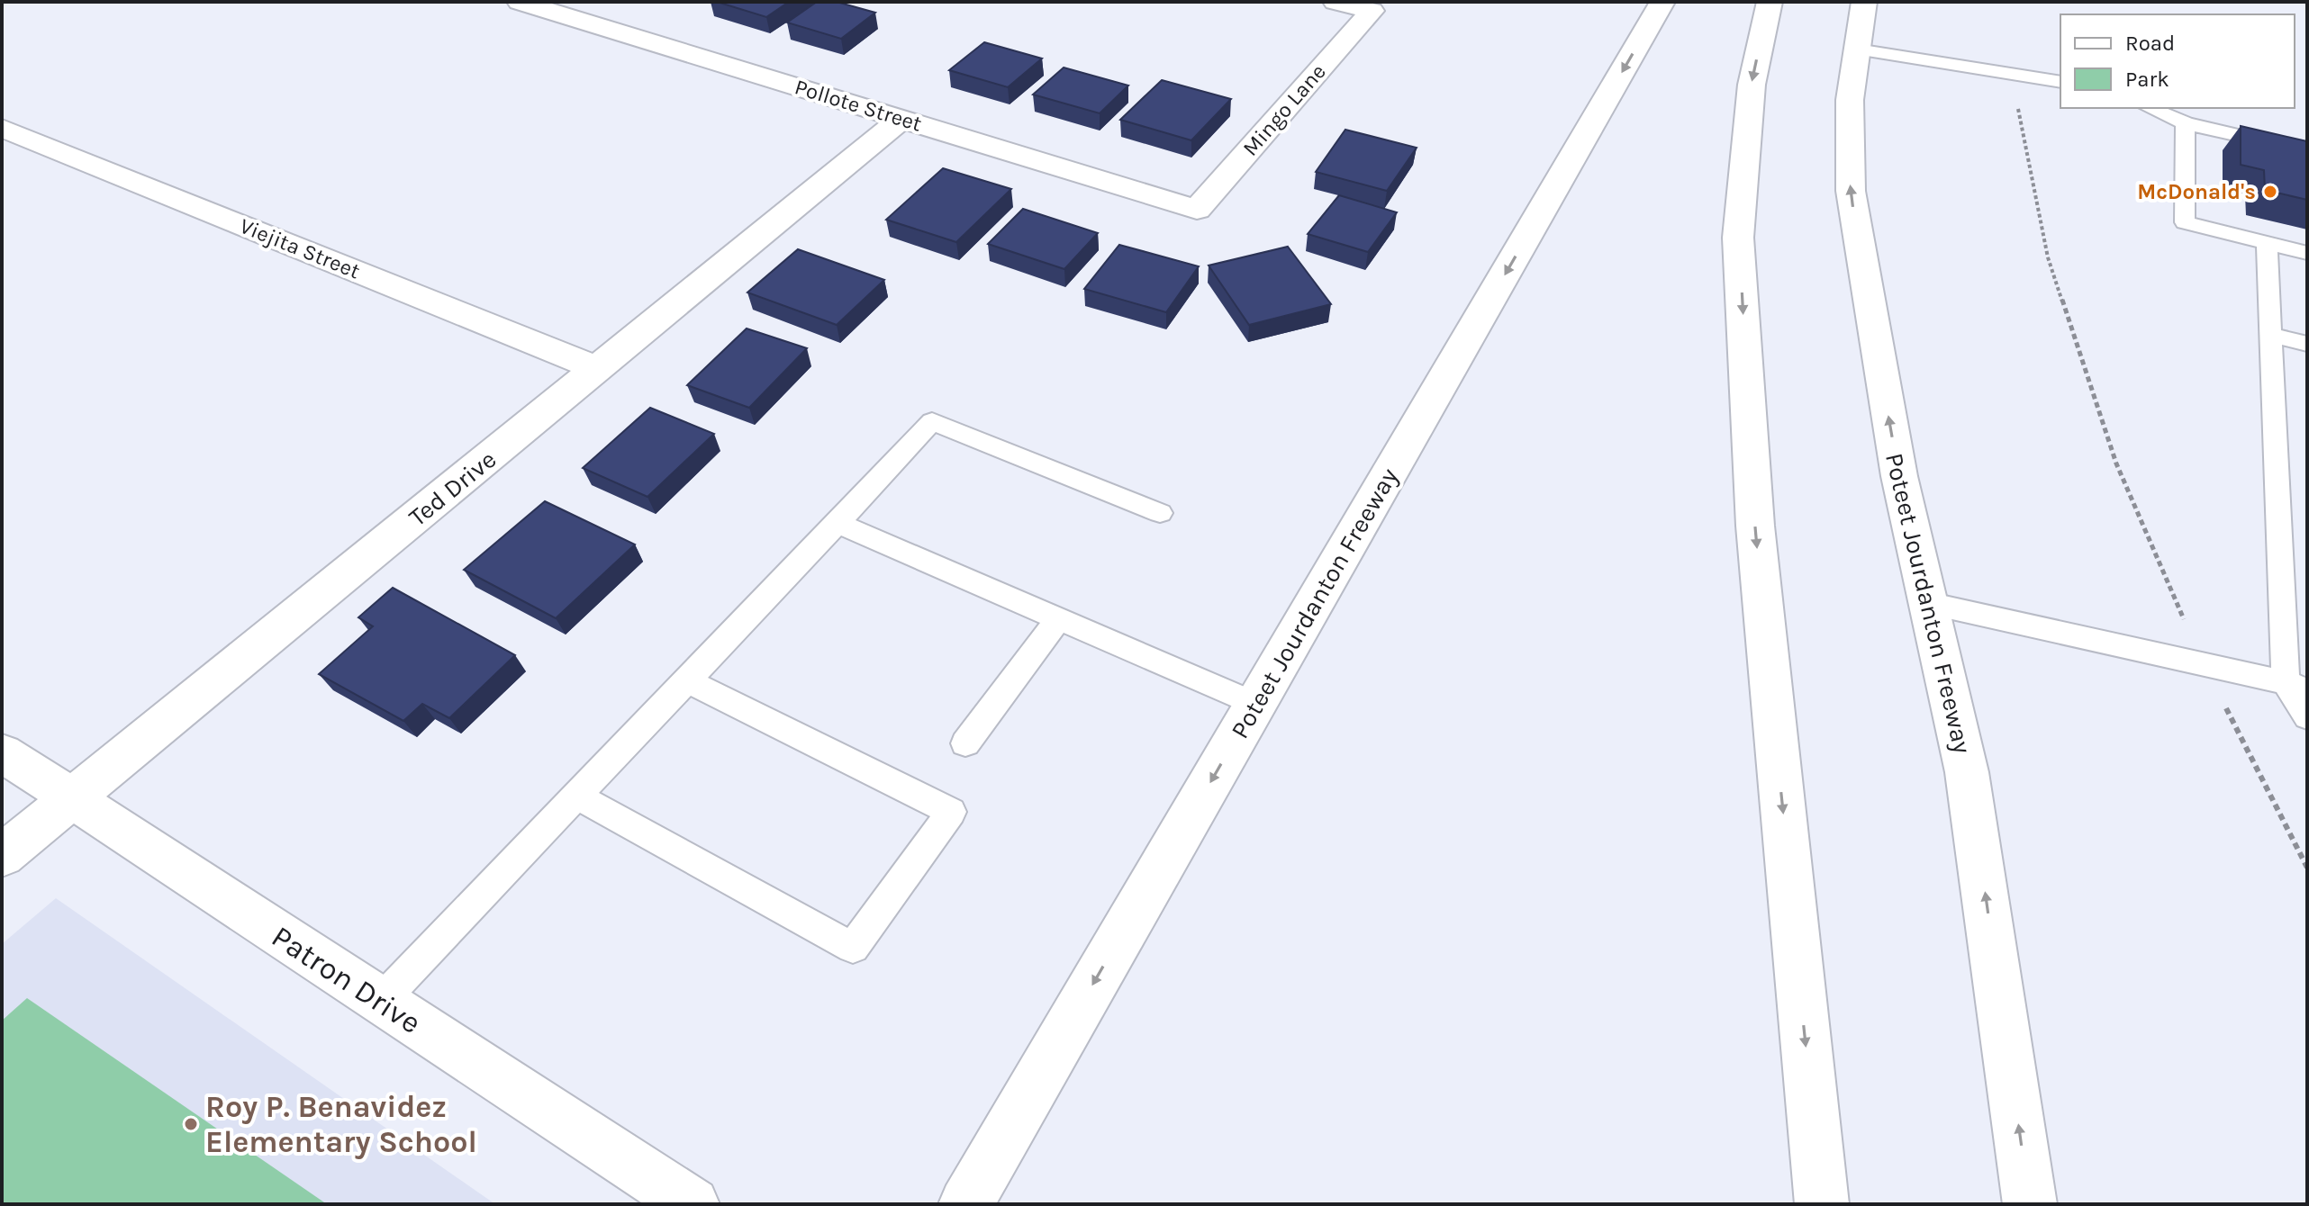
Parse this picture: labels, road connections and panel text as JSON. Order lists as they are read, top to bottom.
{
  "streets": {
    "street": [
      "Pollote Street",
      "Mingo Lane",
      "Viejita Street",
      "Ted Drive",
      "Poteet Jourdanton Freeway",
      "Patron Drive"
    ]
  },
  "crossings": [
    ["Pollote Street", "Mingo Lane"],
    ["Pollote Street", "Ted Drive"],
    ["Viejita Street", "Ted Drive"],
    ["Ted Drive", "Patron Drive"]
  ],
  "places": ["McDonald's", "Roy P. Benavidez Elementary School"],
  "legend": ["Road", "Park"]
}
